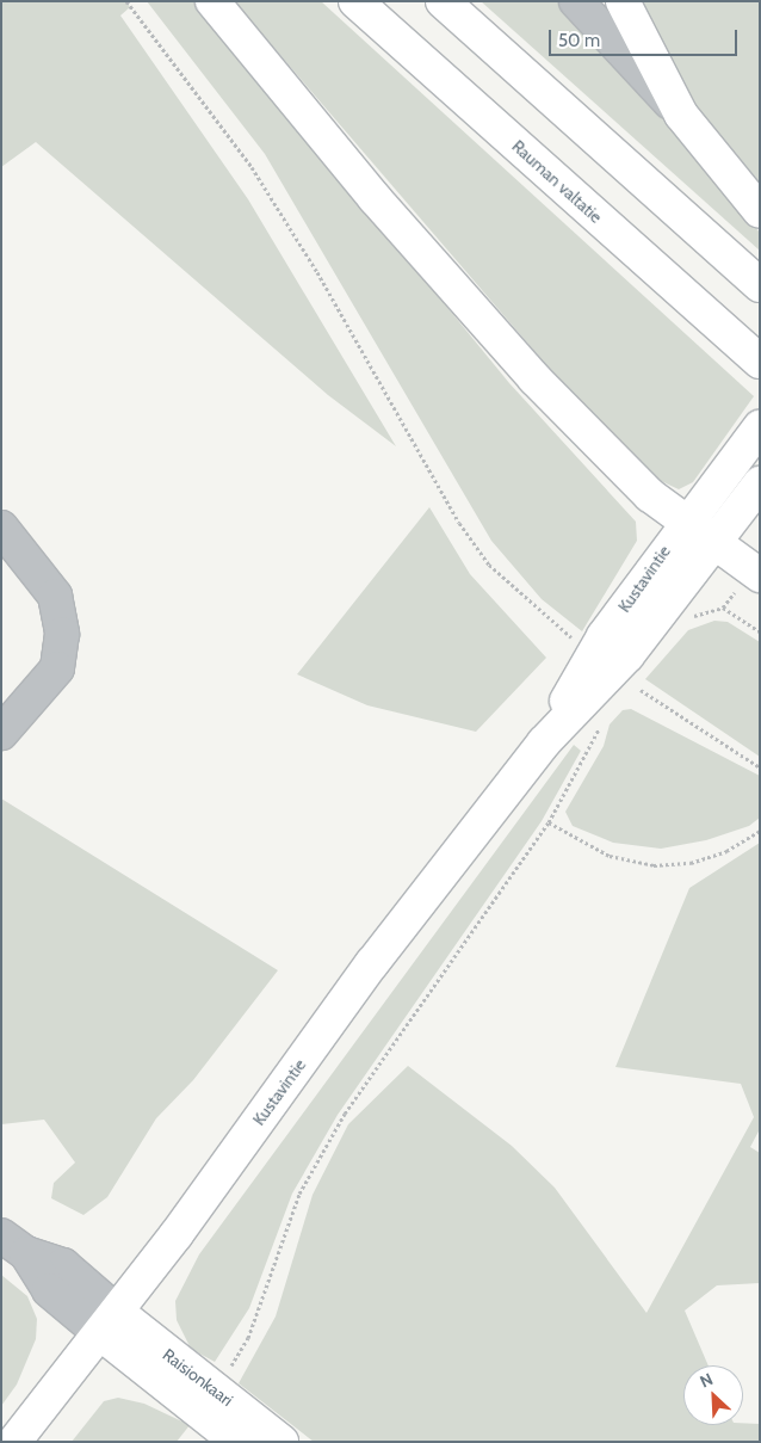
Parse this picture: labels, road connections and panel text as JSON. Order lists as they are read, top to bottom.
{
  "streets": {
    "main road": ["Rauman valtatie", "Kustavintie", "Raisionkaari"]
  },
  "crossings": [
    ["Kustavintie", "Raisionkaari"]
  ],
  "scale_bar": "50 m",
  "north": "top left"
}
